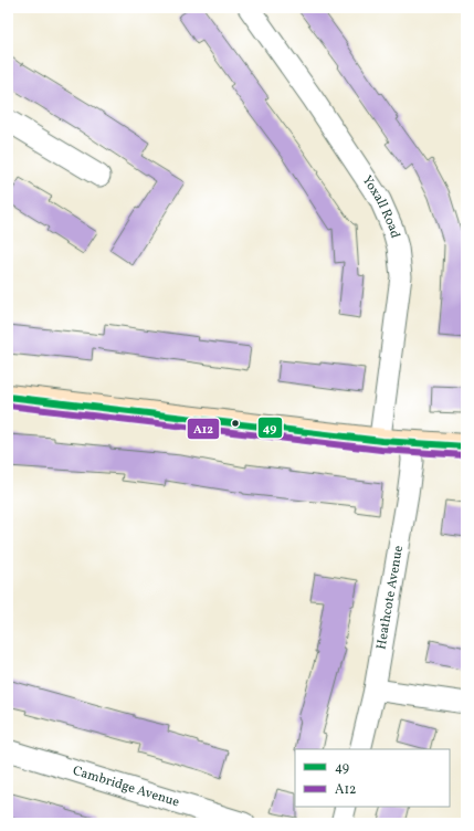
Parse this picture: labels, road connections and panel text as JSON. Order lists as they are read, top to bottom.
{
  "streets": {
    "street": ["Yoxall Road", "Heathcote Avenue", "Cambridge Avenue"]
  },
  "lines": ["transit line 49", "transit line A12"],
  "legend": ["49", "A12"]
}
